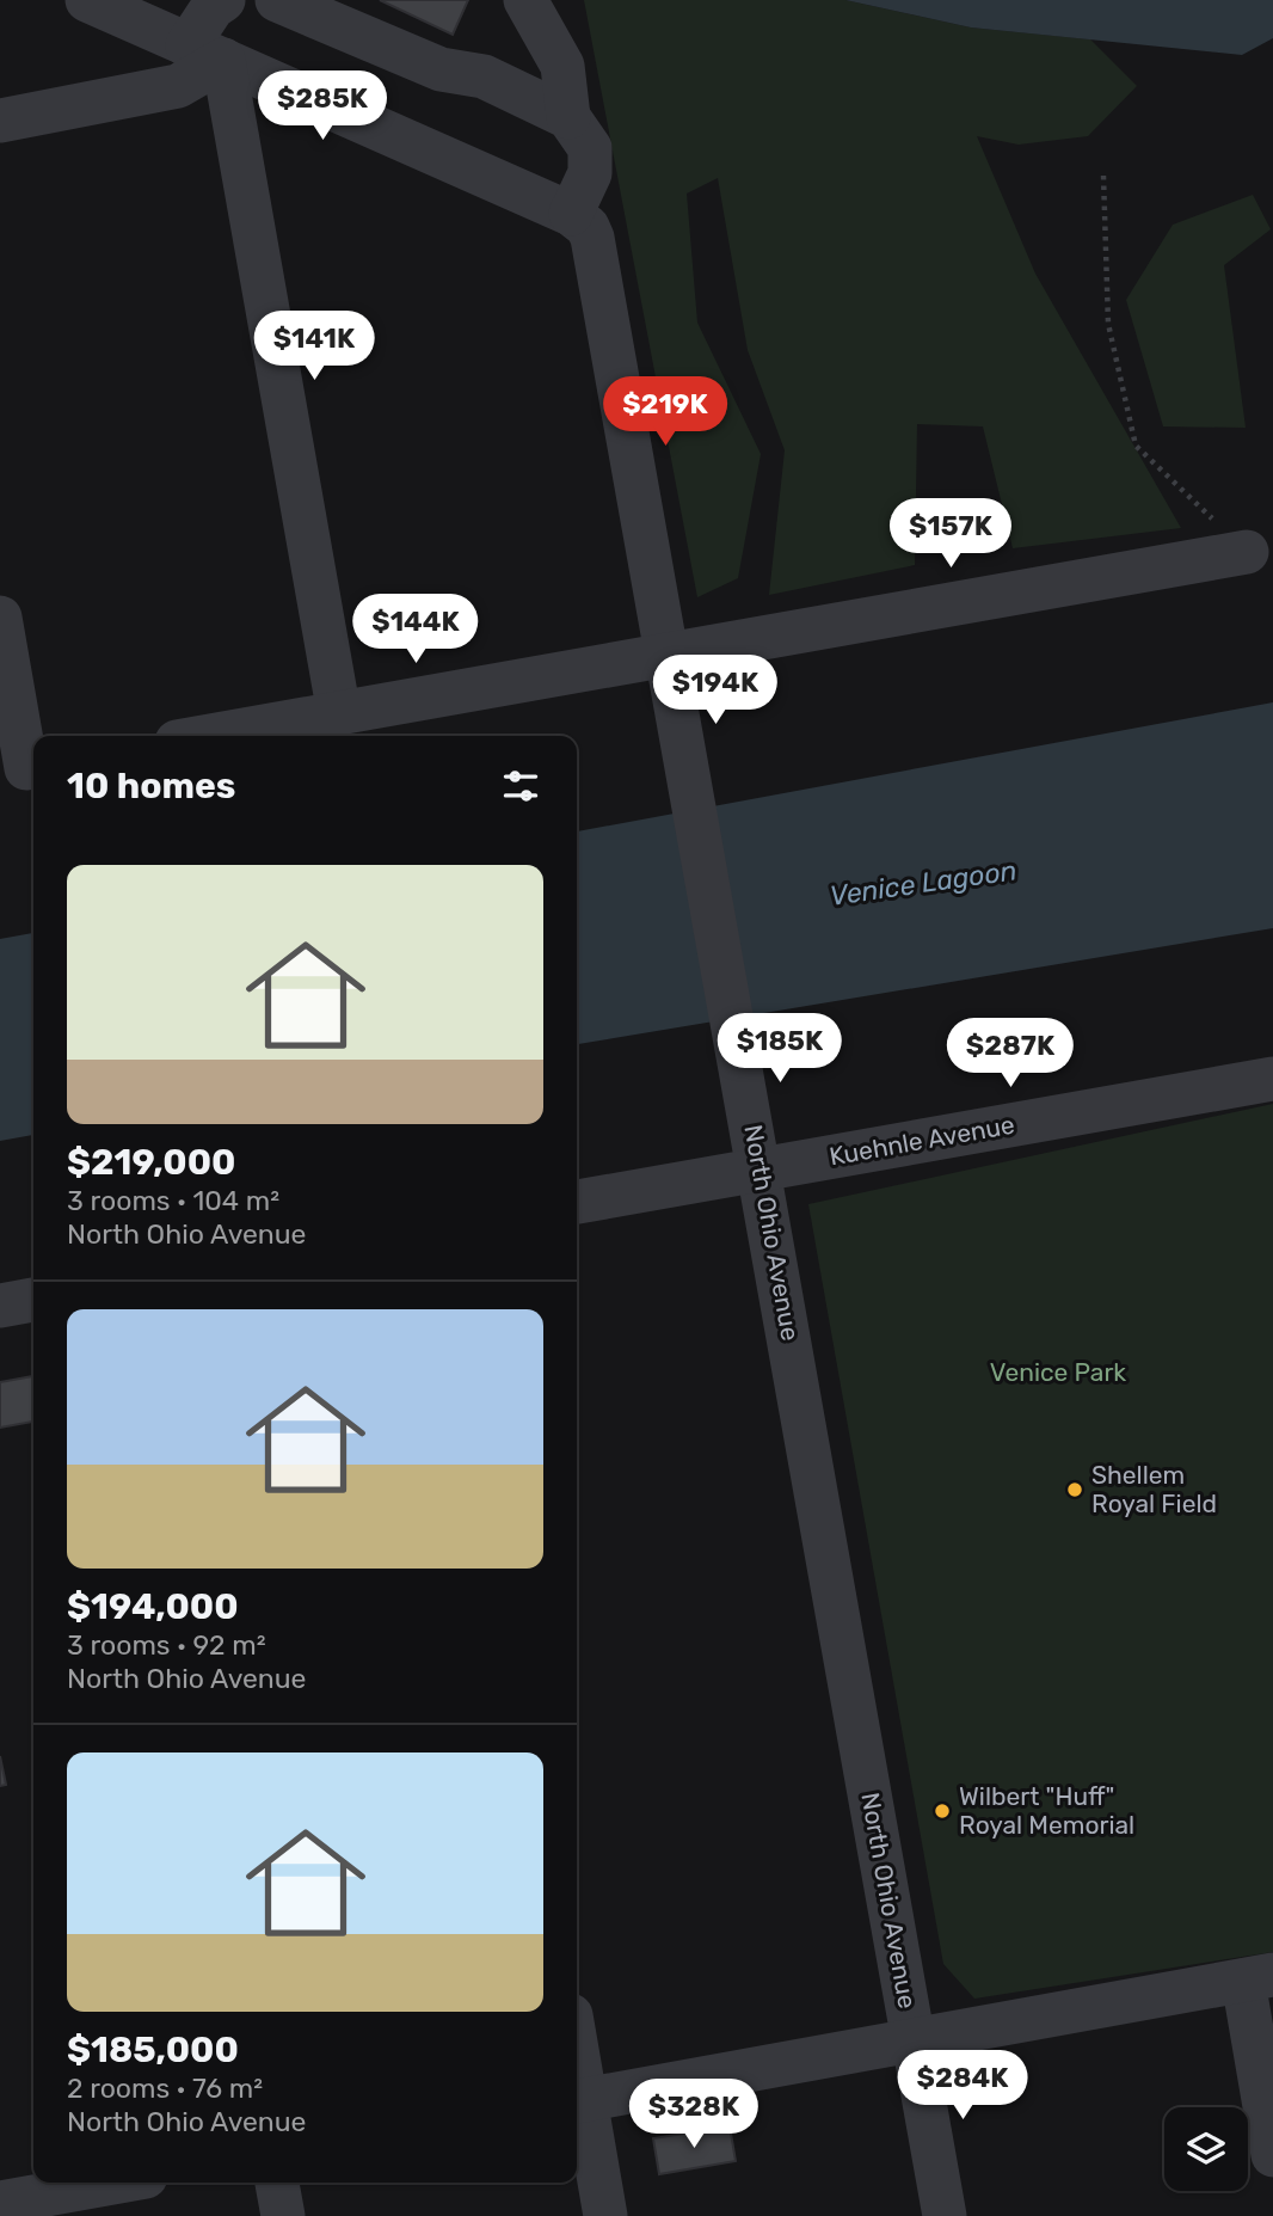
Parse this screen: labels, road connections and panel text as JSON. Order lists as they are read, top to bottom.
{
  "streets": {
    "street": ["Kuehnle Avenue", "North Ohio Avenue"]
  },
  "crossings": [
    ["Kuehnle Avenue", "North Ohio Avenue"]
  ],
  "water": ["Venice Lagoon"],
  "parks": ["Venice Park"],
  "places": ["Shellem Royal Field", "Wilbert \"Huff\" Royal Memorial"],
  "page": {
    "price": [
      "$285K",
      "$141K",
      "$219K",
      "$157K",
      "$144K",
      "$194K",
      "$185K",
      "$287K",
      "$284K",
      "$328K"
    ],
    "heading": "10 homes",
    "list": [
      {
        "name": "$219,000",
        "note": "3 rooms · 104 m² · North Ohio Avenue"
      },
      {
        "name": "$194,000",
        "note": "3 rooms · 92 m² · North Ohio Avenue"
      },
      {
        "name": "$185,000",
        "note": "2 rooms · 76 m² · North Ohio Avenue"
      }
    ]
  }
}
